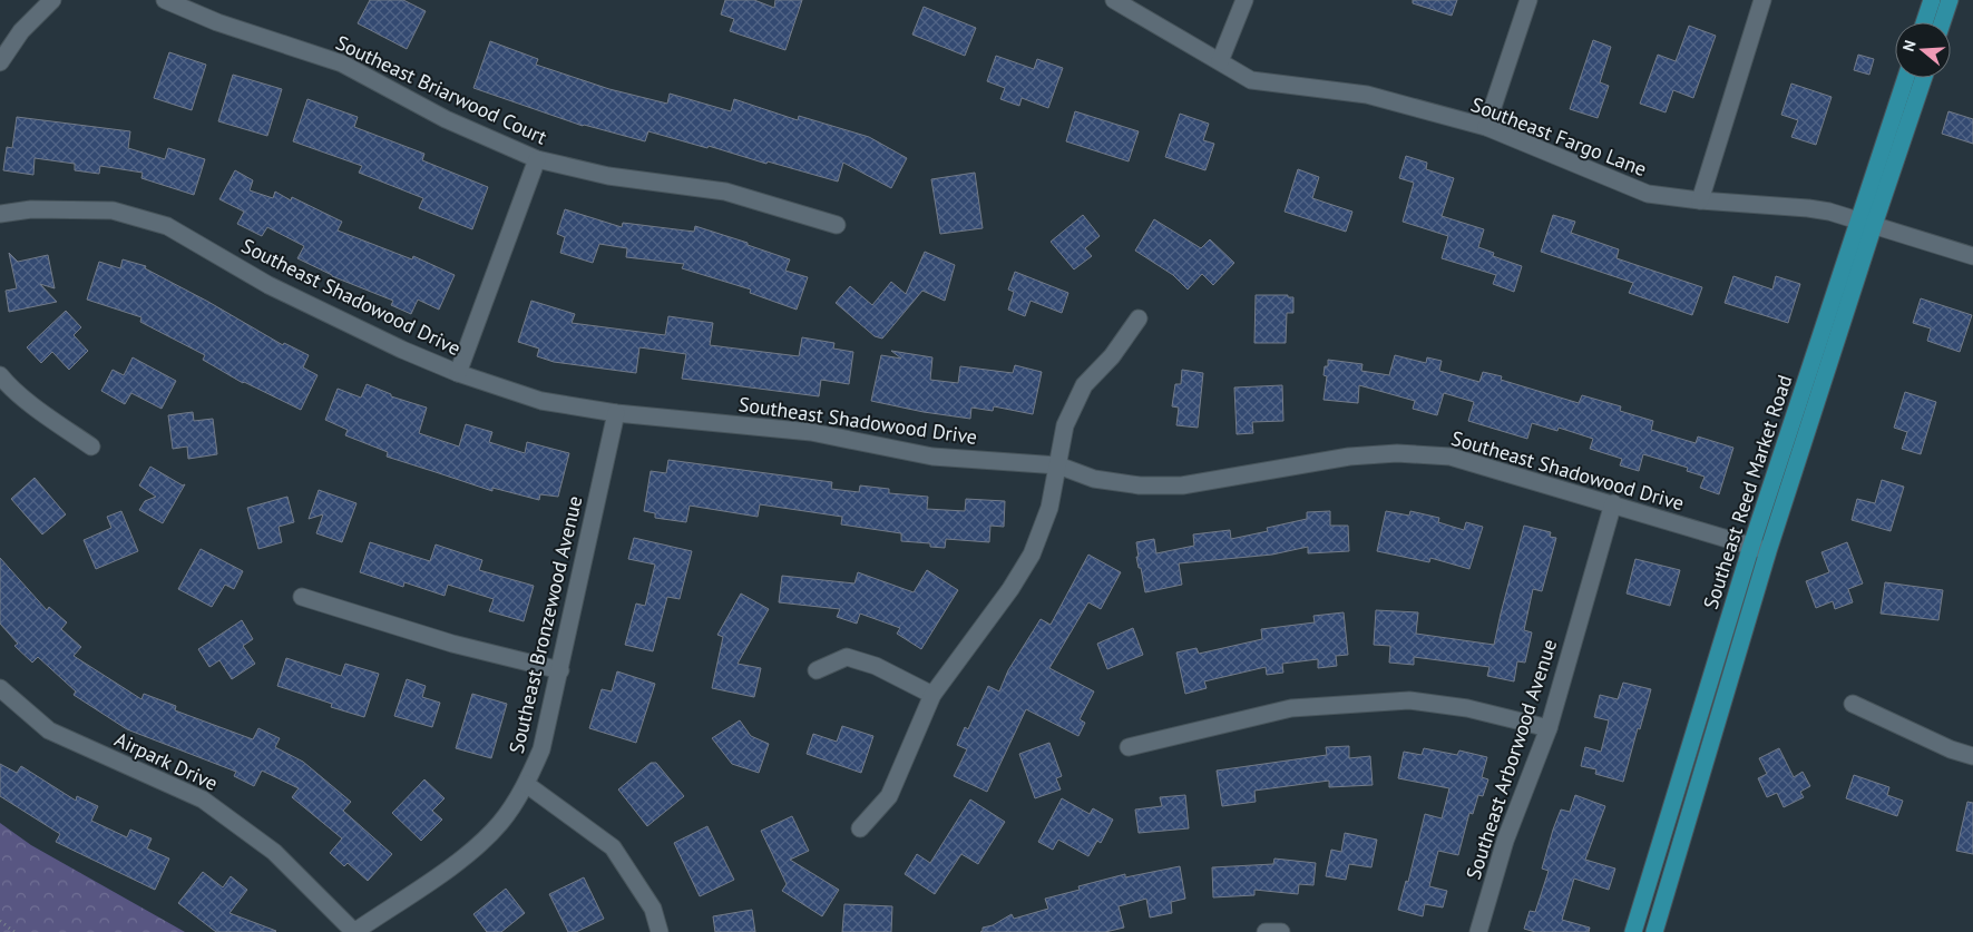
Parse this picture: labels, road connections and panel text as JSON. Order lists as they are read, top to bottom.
{
  "streets": {
    "main road": ["Southeast Reed Market Road"],
    "street": [
      "Southeast Briarwood Court",
      "Southeast Fargo Lane",
      "Southeast Shadowood Drive",
      "Southeast Bronzewood Avenue",
      "Southeast Arborwood Avenue",
      "Airpark Drive"
    ]
  },
  "crossings": [
    ["Southeast Fargo Lane", "Southeast Reed Market Road"],
    ["Southeast Shadowood Drive", "Southeast Reed Market Road"],
    ["Southeast Shadowood Drive", "Southeast Bronzewood Avenue"],
    ["Southeast Shadowood Drive", "Southeast Arborwood Avenue"],
    ["Southeast Bronzewood Avenue", "Airpark Drive"]
  ],
  "north": "left"
}
